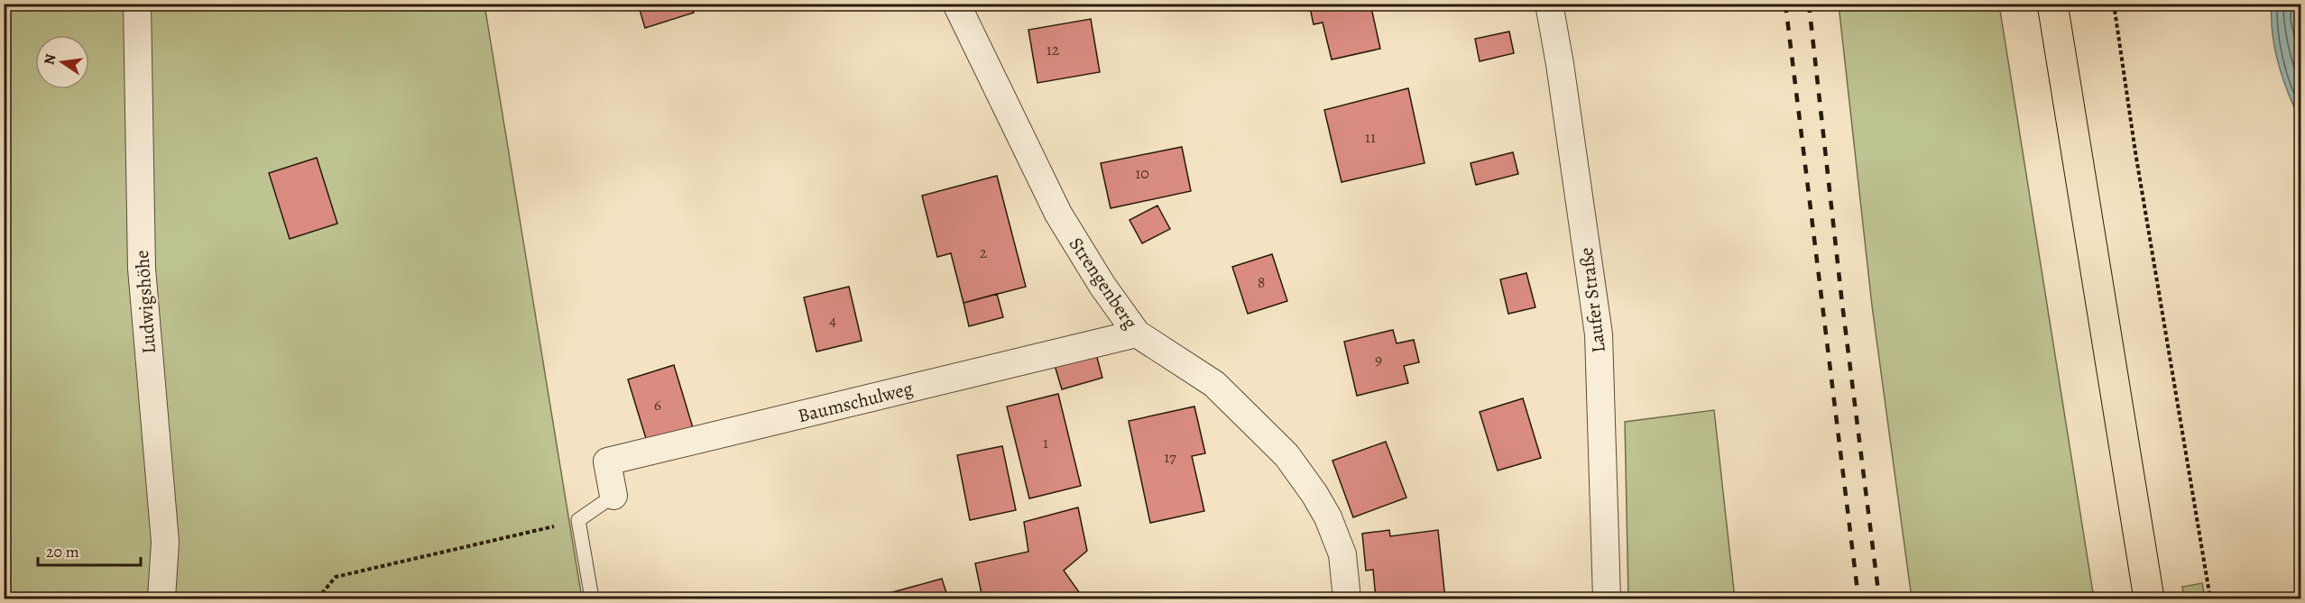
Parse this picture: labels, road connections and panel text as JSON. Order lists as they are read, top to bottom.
{
  "streets": {
    "street": [
      "Strengenberg",
      "Laufer Straße",
      "Ludwigshöhe",
      "Baumschulweg"
    ]
  },
  "crossings": [
    ["Strengenberg", "Baumschulweg"]
  ],
  "house_numbers": [
    "12",
    "11",
    "10",
    "2",
    "8",
    "4",
    "9",
    "6",
    "1",
    "17"
  ],
  "scale_bar": "20 m",
  "north": "left"
}
